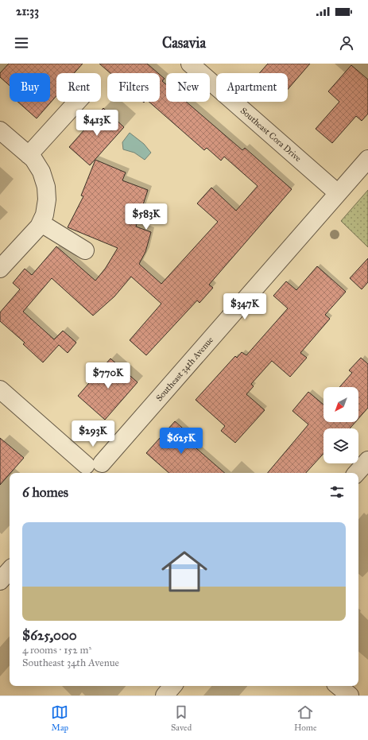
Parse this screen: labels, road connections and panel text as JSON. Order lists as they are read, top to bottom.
{
  "streets": {
    "street": ["Southeast Cora Drive", "Southeast 34th Avenue"]
  },
  "crossings": [
    ["Southeast Cora Drive", "Southeast 34th Avenue"]
  ],
  "north": "bottom left",
  "page": {
    "status": "21:33",
    "header": "Casavia",
    "chip": [
      "Buy",
      "Rent",
      "Filters",
      "New",
      "Apartment"
    ],
    "price": [
      "$413K",
      "$583K",
      "$347K",
      "$770K",
      "$293K",
      "$625K"
    ],
    "heading": "6 homes",
    "list": [
      {
        "name": "$625,000",
        "note": "4 rooms · 152 m² · Southeast 34th Avenue"
      }
    ],
    "tabs": ["Map", "Saved", "Home"]
  }
}
